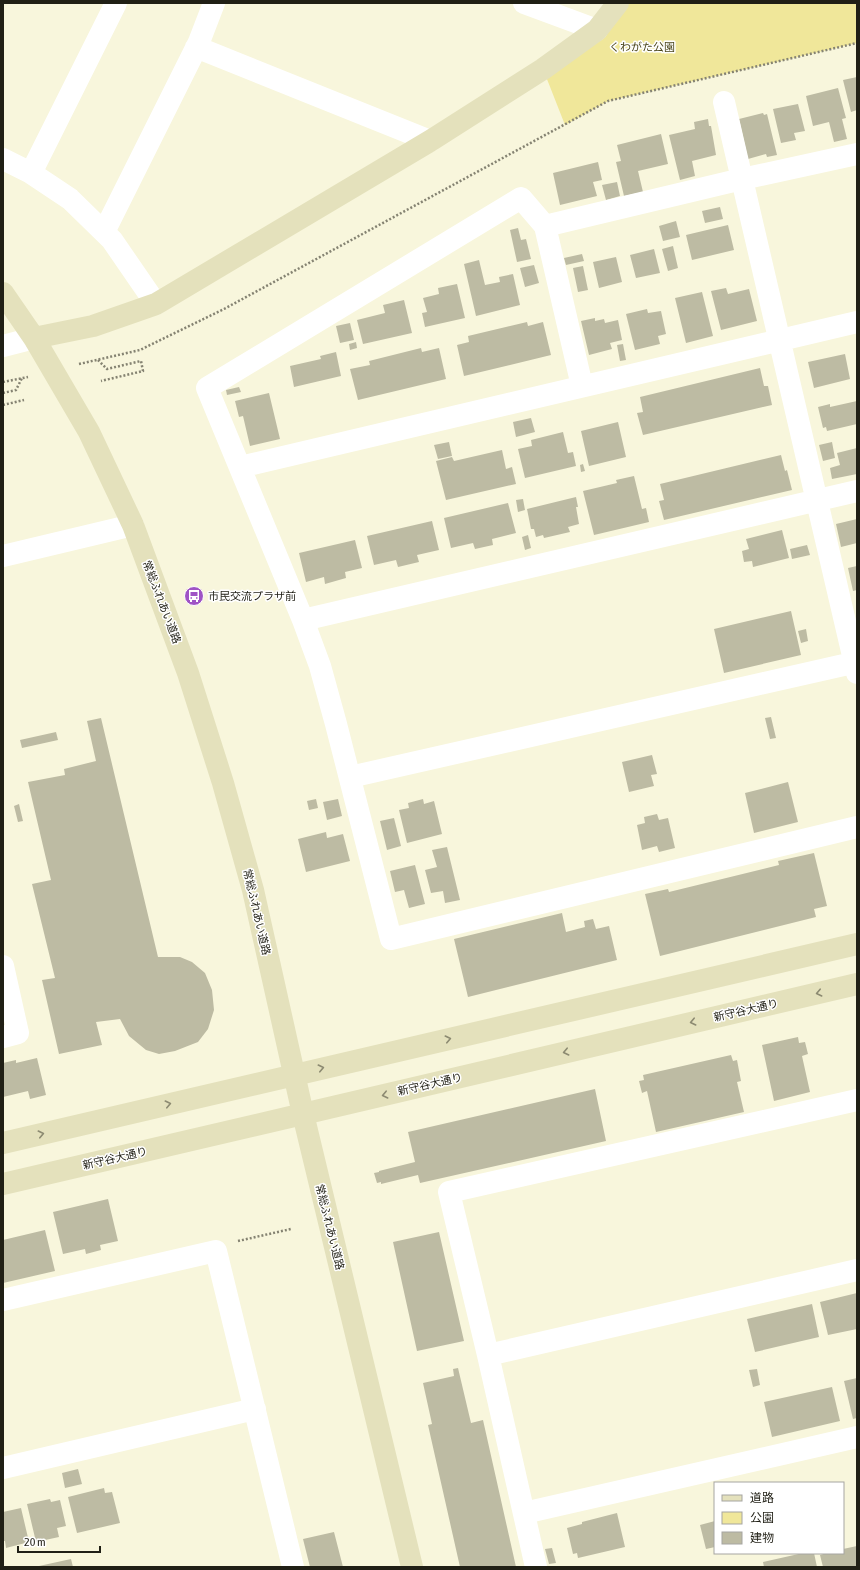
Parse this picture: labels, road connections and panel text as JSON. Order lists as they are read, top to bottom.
{
  "streets": {
    "street": ["常総ふれあい道路", "新守谷大通り"]
  },
  "crossings": [
    ["常総ふれあい道路", "新守谷大通り"]
  ],
  "parks": ["くわがた公園"],
  "places": {
    "bus stop": ["市民交流プラザ前"]
  },
  "legend": ["道路", "公園", "建物"],
  "scale_bar": "20 m"
}
